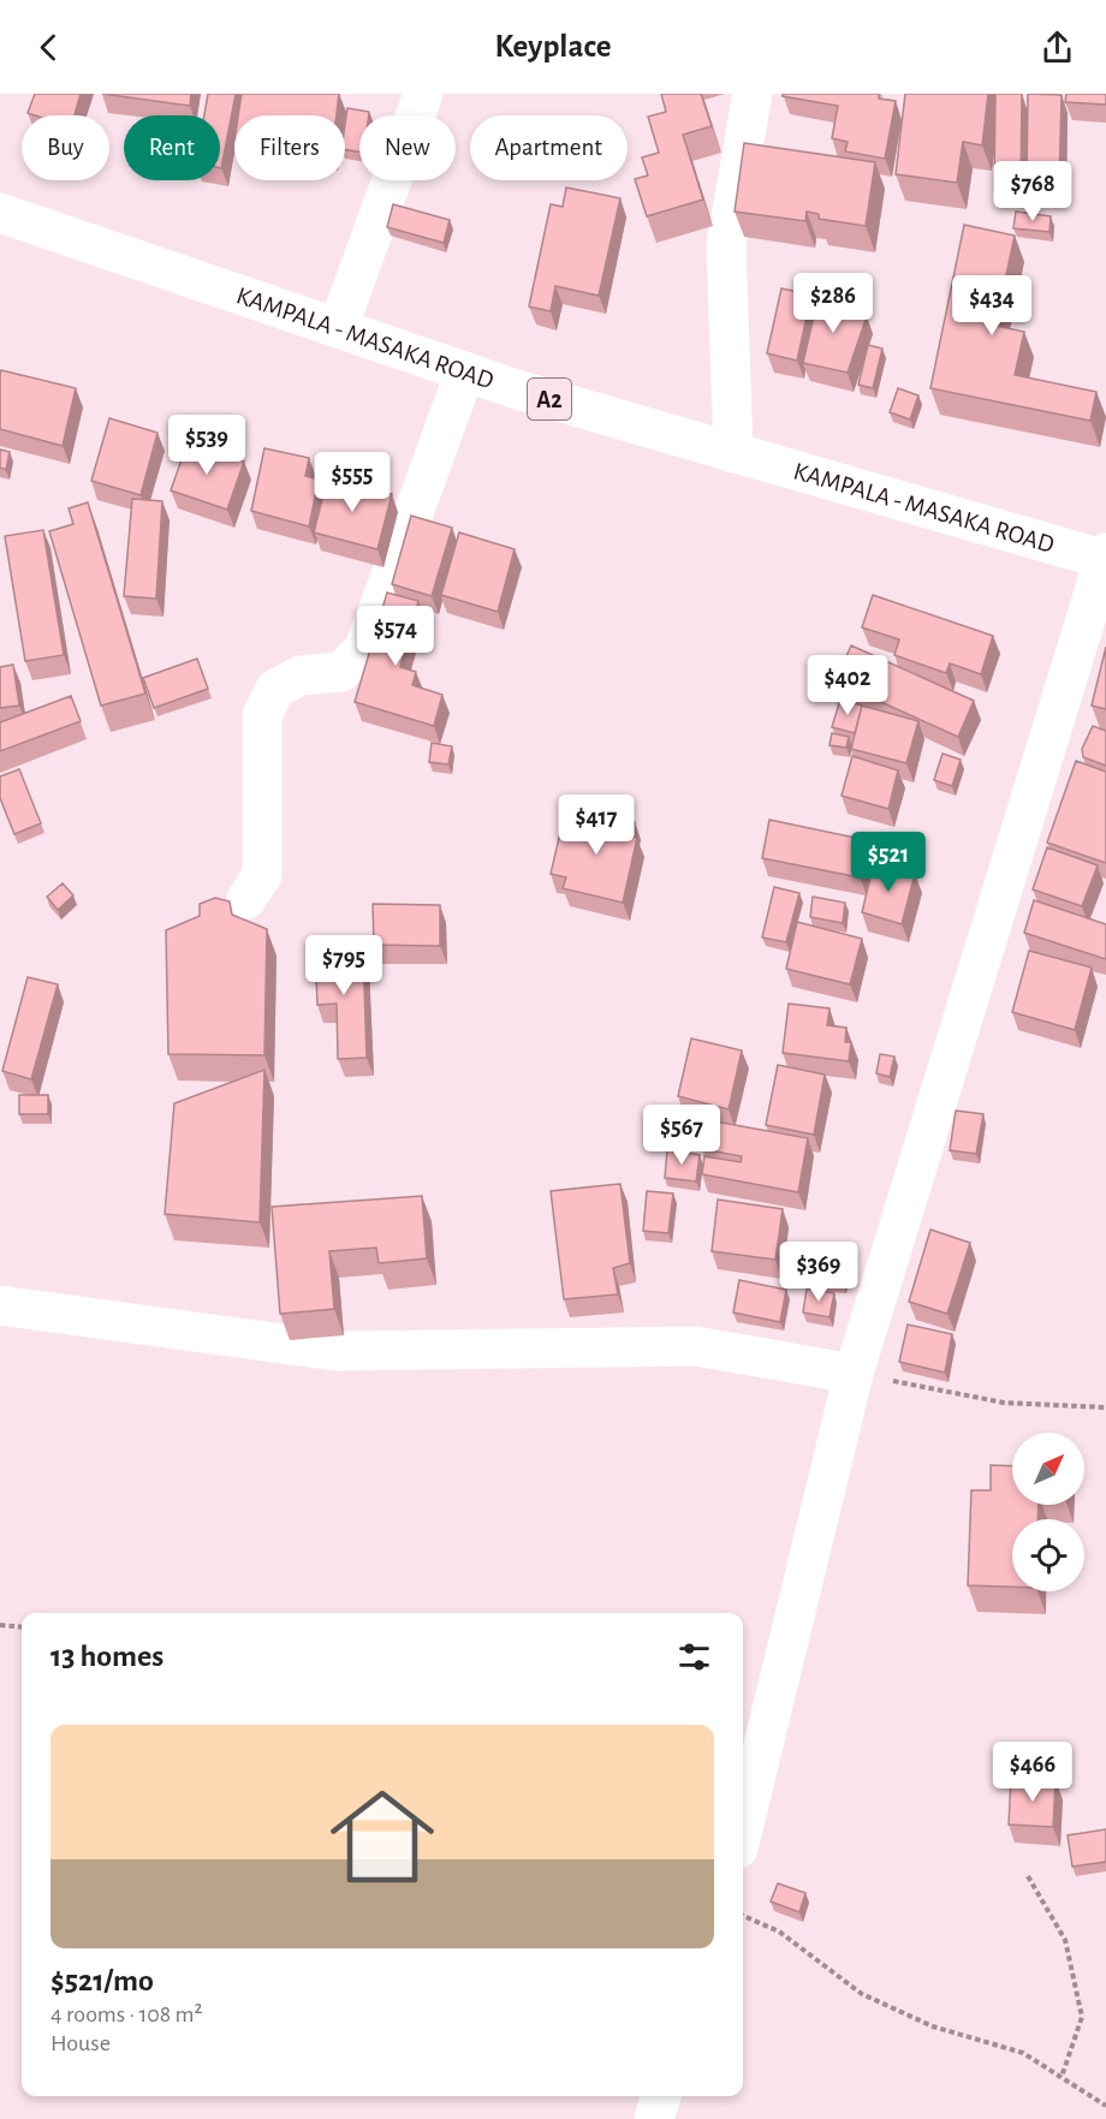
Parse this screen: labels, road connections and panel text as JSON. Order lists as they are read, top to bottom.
{
  "streets": {
    "street": ["KAMPALA - MASAKA ROAD", "A2"]
  },
  "north": "top right",
  "page": {
    "header": "Keyplace",
    "chip": [
      "Buy",
      "Rent",
      "Filters",
      "New",
      "Apartment"
    ],
    "price": [
      "$768",
      "$286",
      "$434",
      "$539",
      "$555",
      "$574",
      "$402",
      "$417",
      "$521",
      "$795",
      "$567",
      "$369",
      "$466"
    ],
    "heading": "13 homes",
    "list": [
      {
        "name": "$521/mo",
        "note": "4 rooms · 108 m² · House"
      }
    ]
  }
}
